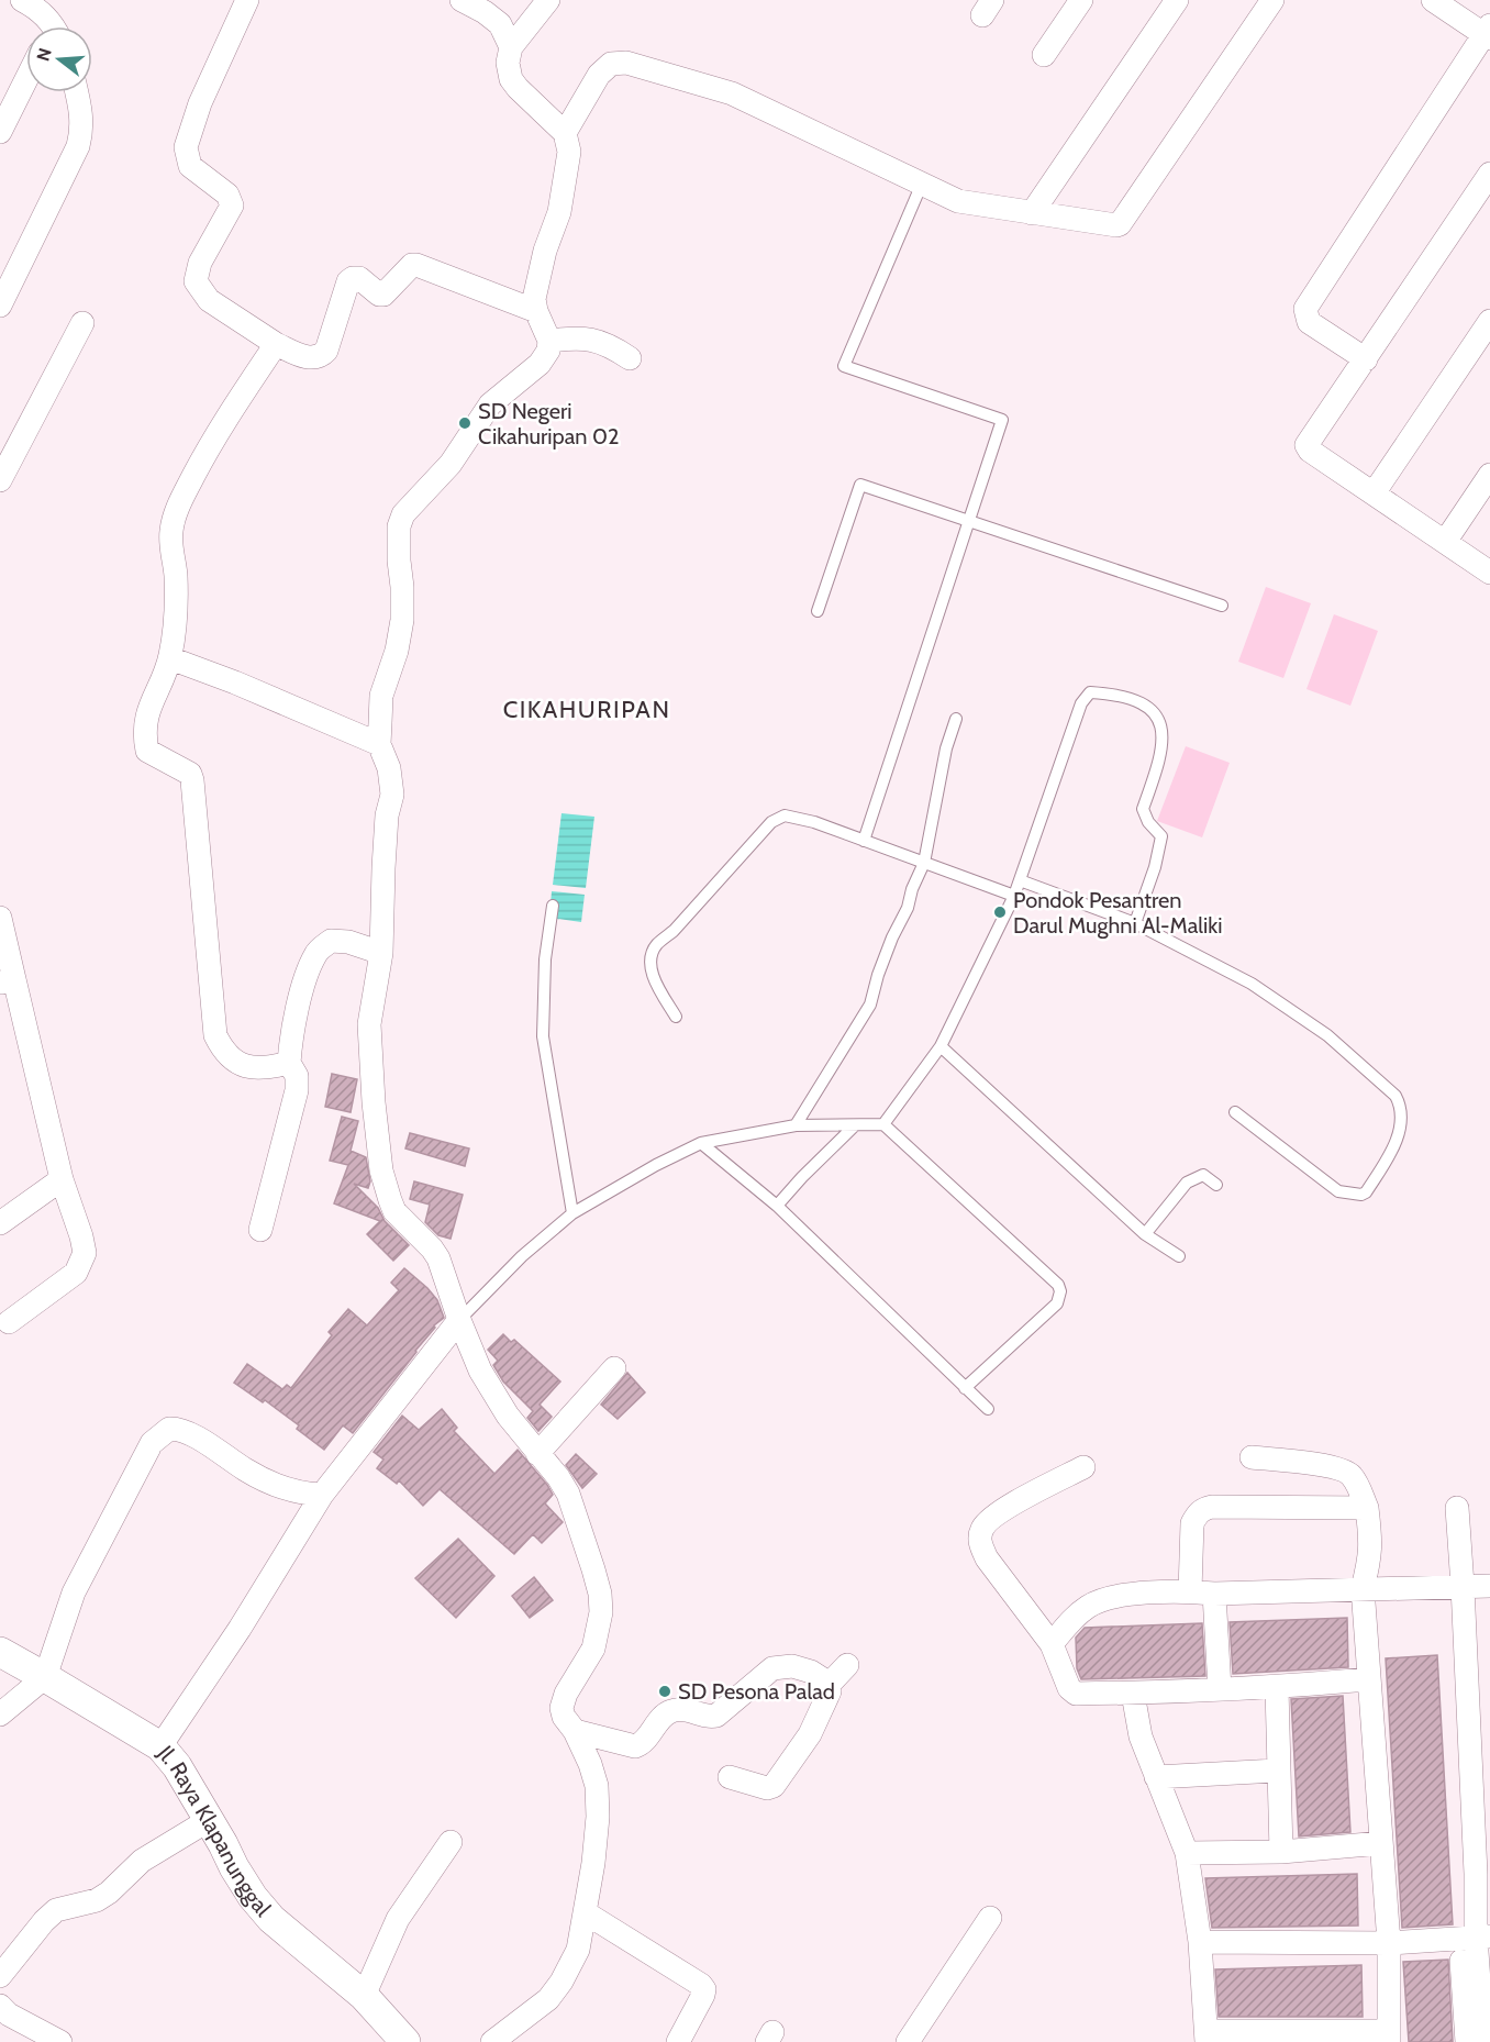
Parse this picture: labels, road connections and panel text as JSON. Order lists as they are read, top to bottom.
{
  "streets": {
    "street": ["Jl. Raya Klapanunggal"]
  },
  "districts": ["CIKAHURIPAN"],
  "places": ["SD Negeri Cikahuripan 02", "Pondok Pesantren Darul Mughni Al-Maliki", "SD Pesona Palad"],
  "north": "left"
}
